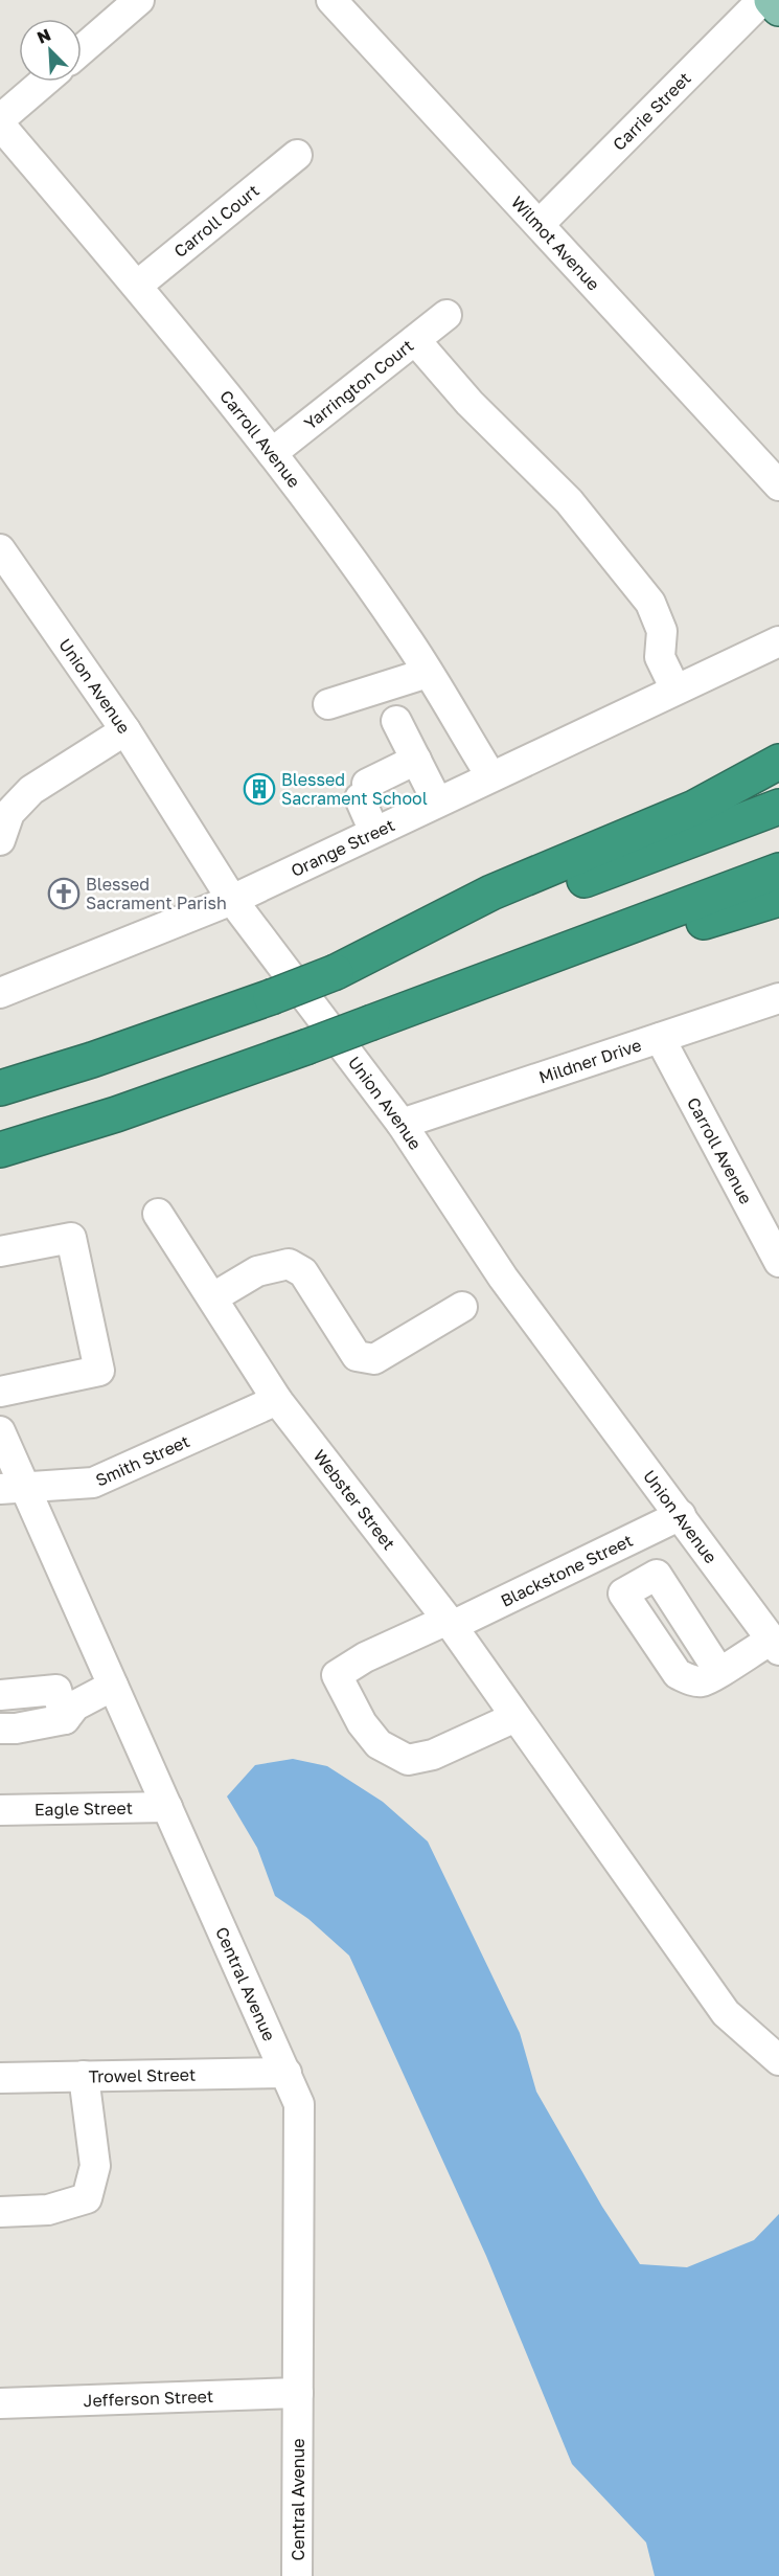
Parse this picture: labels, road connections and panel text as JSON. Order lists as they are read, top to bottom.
{
  "streets": {
    "street": [
      "Carrie Street",
      "Carroll Court",
      "Wilmot Avenue",
      "Yarrington Court",
      "Carroll Avenue",
      "Union Avenue",
      "Orange Street",
      "Mildner Drive",
      "Smith Street",
      "Webster Street",
      "Blackstone Street",
      "Eagle Street",
      "Central Avenue",
      "Trowel Street",
      "Jefferson Street"
    ]
  },
  "crossings": [
    ["Carrie Street", "Wilmot Avenue"],
    ["Carroll Court", "Carroll Avenue"],
    ["Yarrington Court", "Carroll Avenue"],
    ["Carroll Avenue", "Orange Street"],
    ["Carroll Avenue", "Mildner Drive"],
    ["Union Avenue", "Orange Street"],
    ["Union Avenue", "Mildner Drive"],
    ["Union Avenue", "Blackstone Street"],
    ["Smith Street", "Webster Street"],
    ["Smith Street", "Central Avenue"],
    ["Webster Street", "Blackstone Street"],
    ["Eagle Street", "Central Avenue"],
    ["Central Avenue", "Trowel Street"],
    ["Central Avenue", "Jefferson Street"]
  ],
  "places": {
    "building": ["Blessed Sacrament School"],
    "church": ["Blessed Sacrament Parish"]
  },
  "north": "top left"
}
